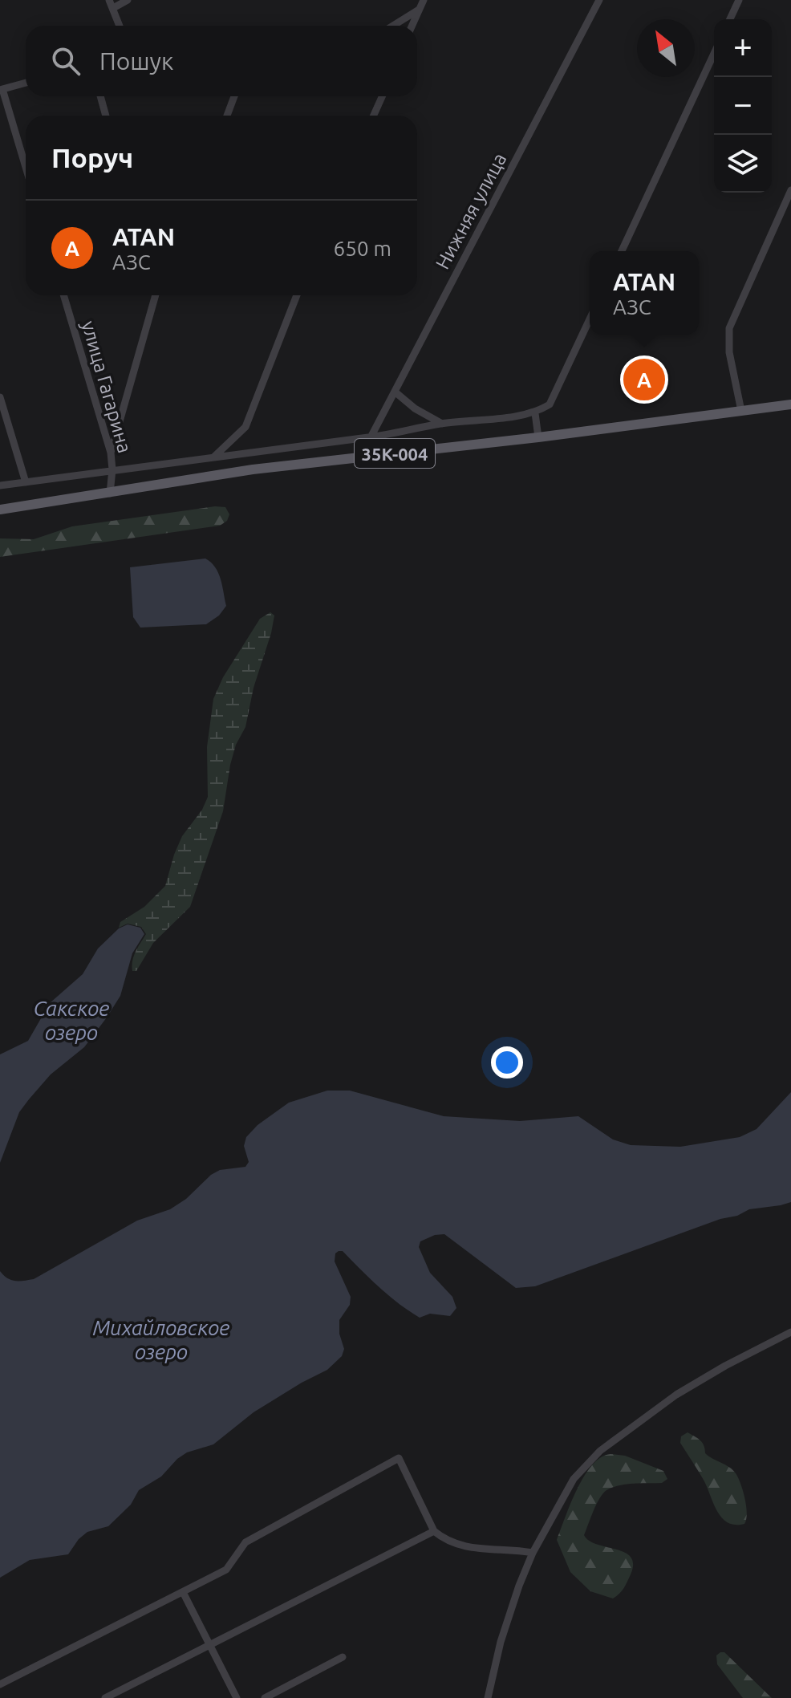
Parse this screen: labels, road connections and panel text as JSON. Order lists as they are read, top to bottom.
{
  "streets": {
    "main road": ["35К-004"],
    "street": ["Нижняя улица", "улица Гагарина"]
  },
  "crossings": [
    ["улица Гагарина", "35К-004"]
  ],
  "water": ["Сакское озеро", "Михайловское озеро"],
  "north": "top left",
  "page": {
    "map_buttons": ["+", "−"],
    "search": "Пошук",
    "heading": "Поруч",
    "list": [
      {
        "mark": "A",
        "name": "ATAN",
        "note": "АЗС",
        "value": "650 m"
      }
    ],
    "popup": ["ATAN", "АЗС"],
    "pins": "A"
  }
}
